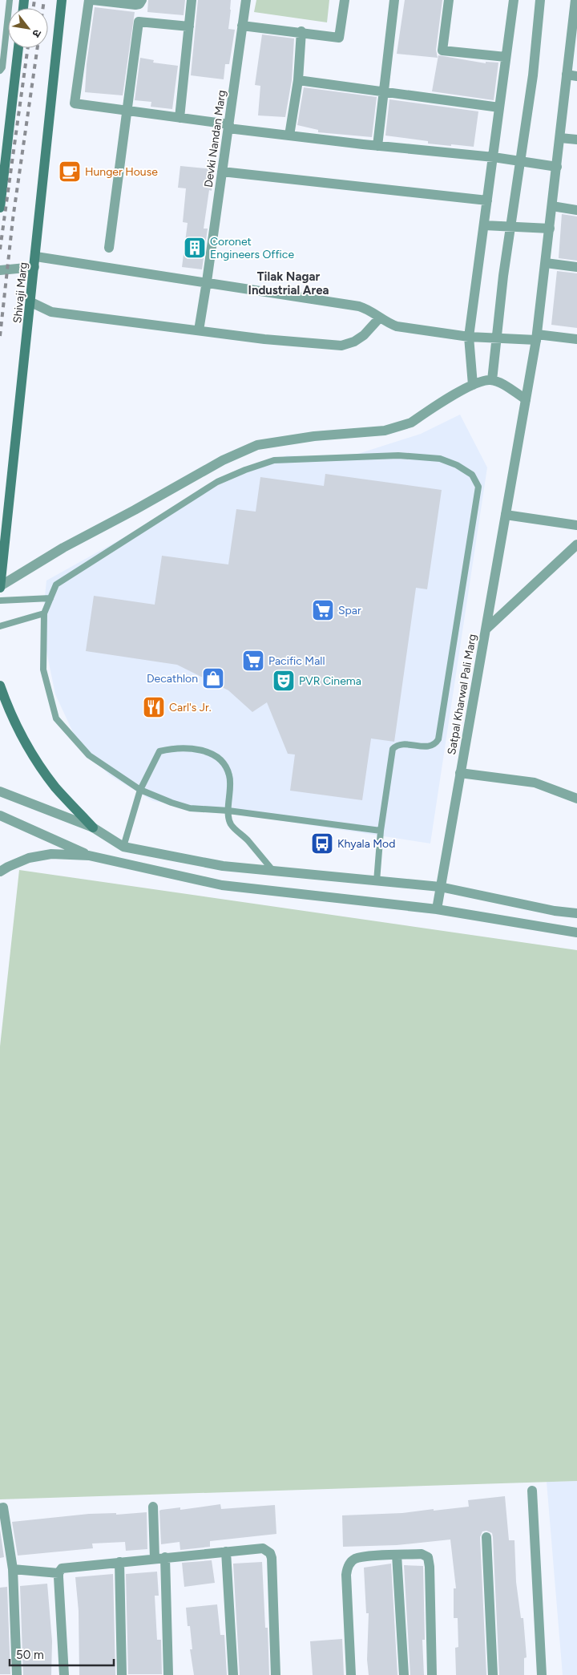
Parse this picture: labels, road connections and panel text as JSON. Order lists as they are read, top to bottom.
{
  "streets": {
    "main road": ["Shivaji Marg"],
    "street": ["Devki Nandan Marg", "Satpal Kharwal Pali Marg"]
  },
  "districts": ["Tilak Nagar Industrial Area"],
  "places": {
    "cafe": ["Hunger House"],
    "building": ["Coronet Engineers Office"],
    "supermarket": ["Spar", "Pacific Mall"],
    "shop": ["Decathlon"],
    "theatre": ["PVR Cinema"],
    "restaurant": ["Carl's Jr."],
    "bus stop": ["Khyala Mod"]
  },
  "scale_bar": "50 m",
  "north": "bottom right"
}
